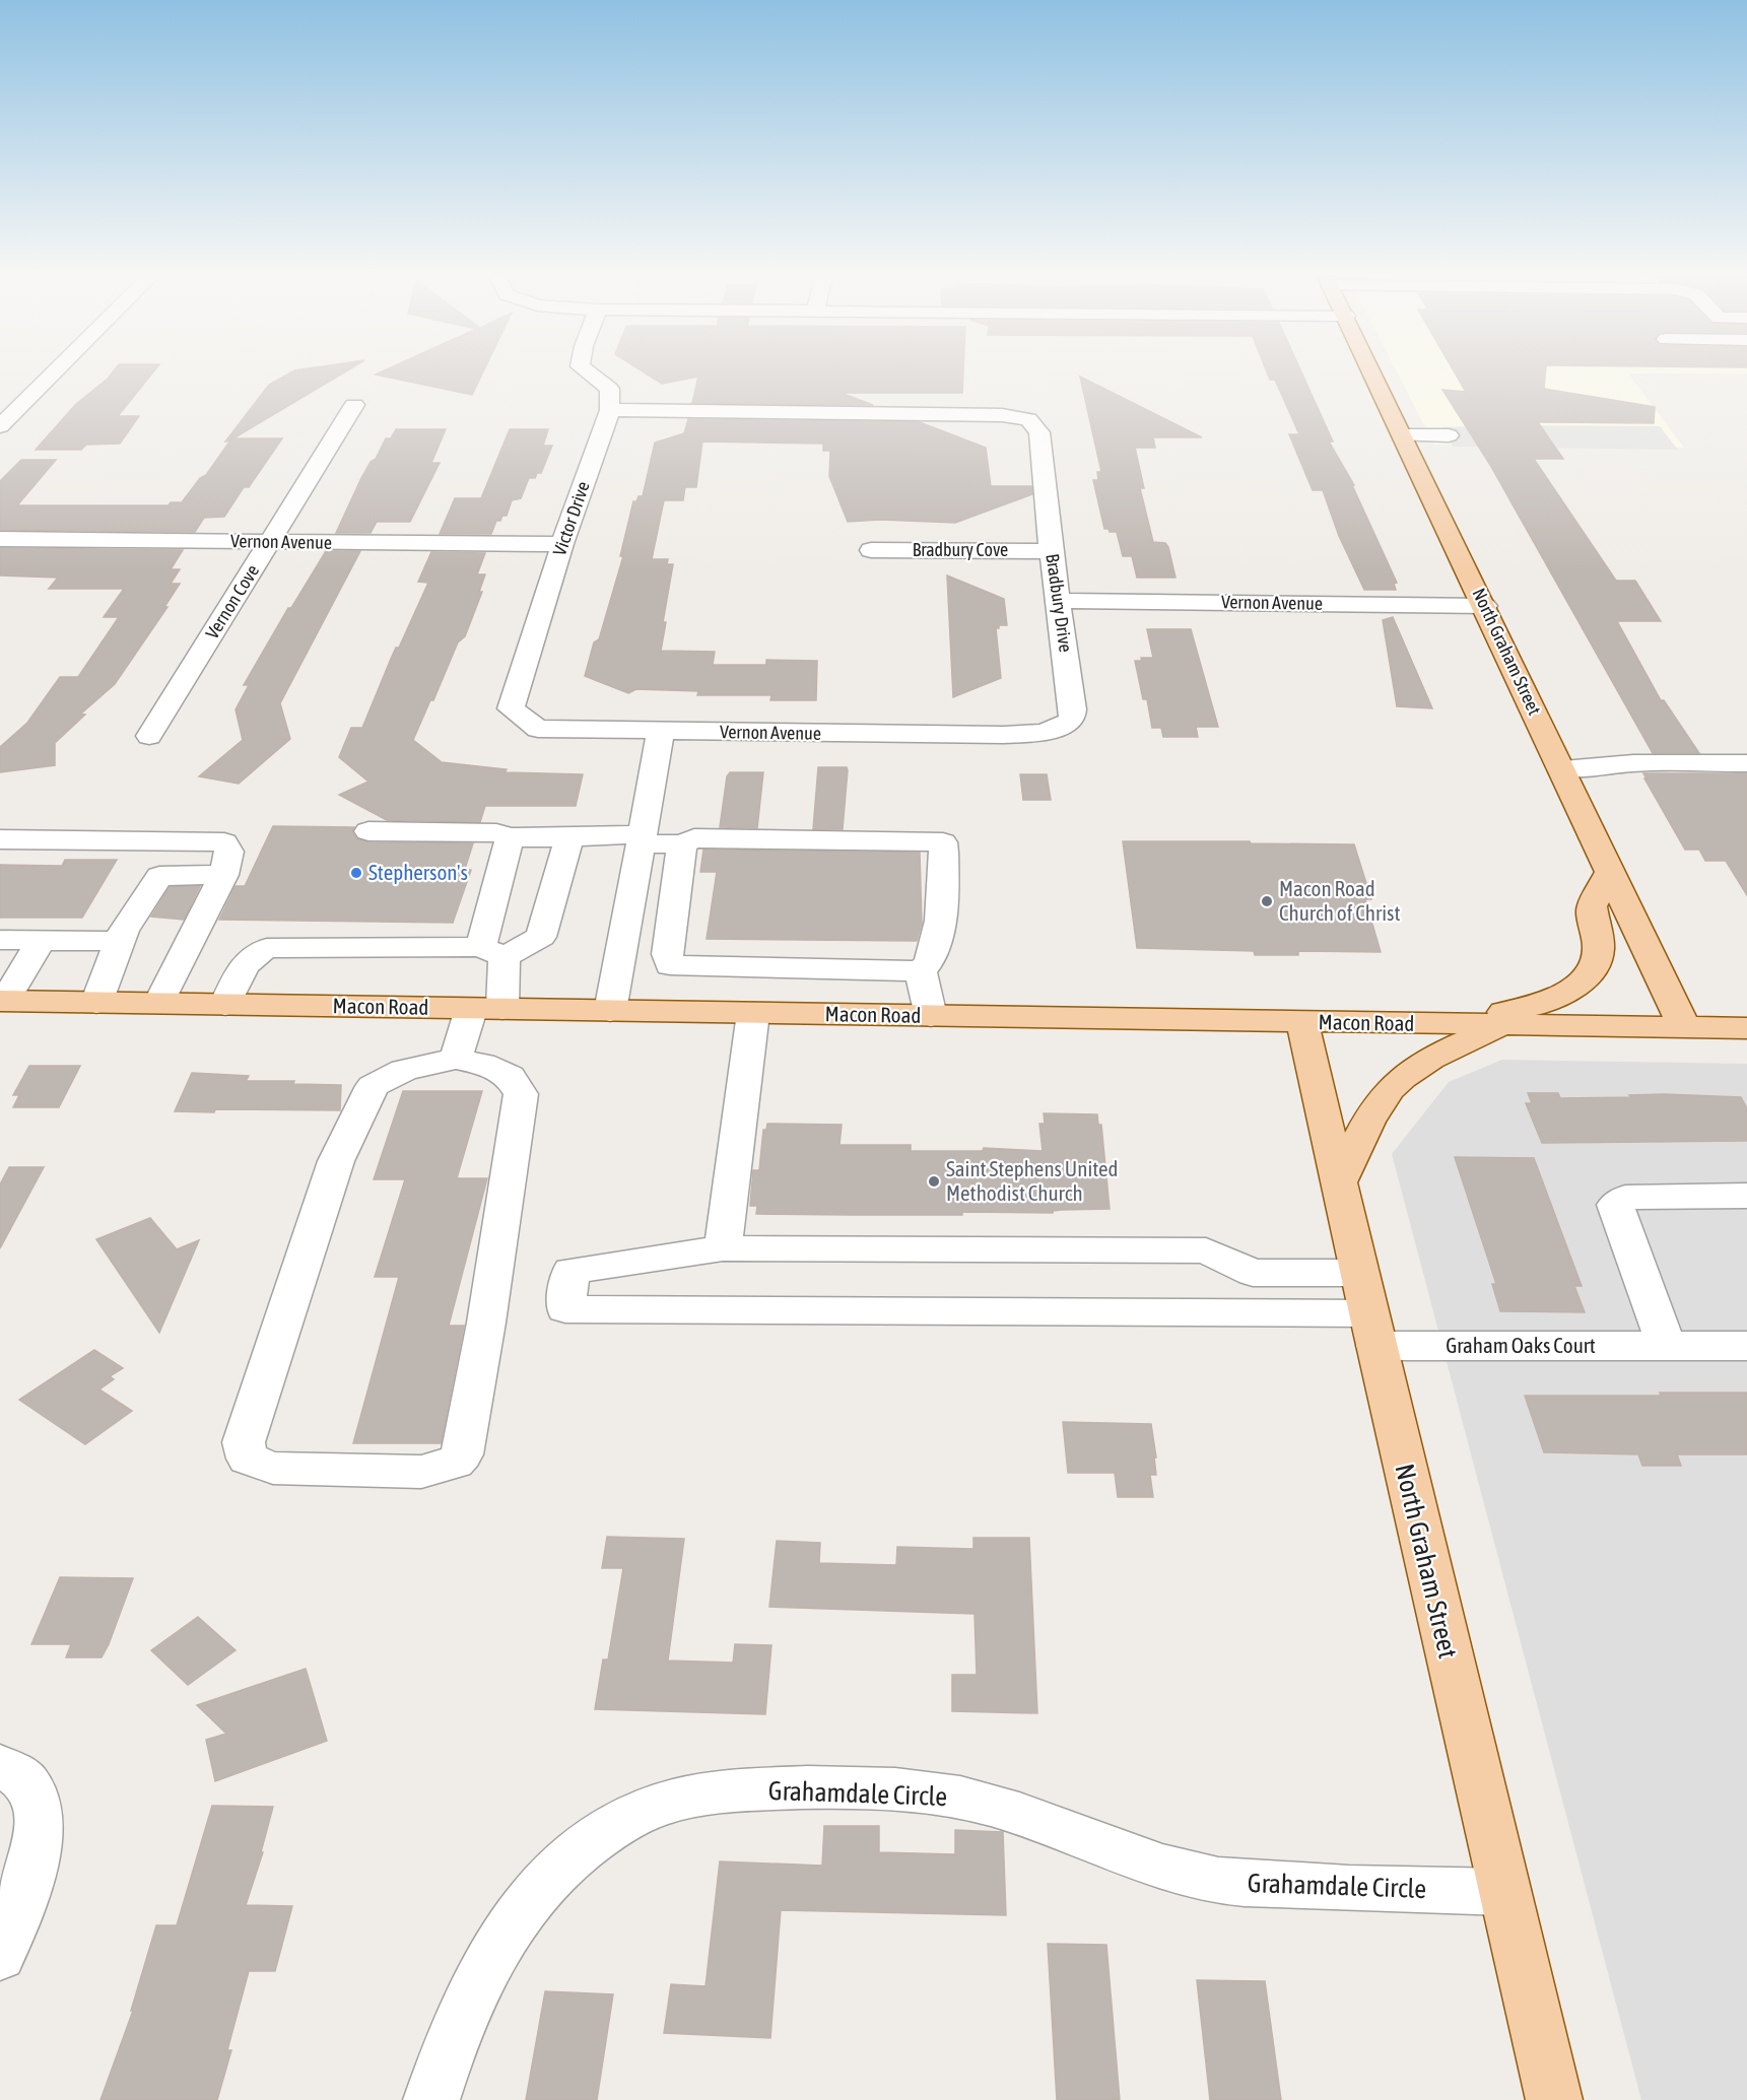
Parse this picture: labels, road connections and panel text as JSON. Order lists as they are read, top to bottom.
{
  "streets": {
    "main road": ["North Graham Street", "Macon Road"],
    "street": [
      "Victor Drive",
      "Vernon Avenue",
      "Bradbury Cove",
      "Vernon Cove",
      "Bradbury Drive",
      "Graham Oaks Court",
      "Grahamdale Circle"
    ]
  },
  "crossings": [
    ["Victor Drive", "Vernon Avenue"],
    ["Victor Drive", "Bradbury Drive"],
    ["Vernon Avenue", "Vernon Cove"],
    ["Vernon Avenue", "Bradbury Drive"],
    ["Vernon Avenue", "North Graham Street"],
    ["Bradbury Cove", "Bradbury Drive"],
    ["North Graham Street", "Macon Road"],
    ["North Graham Street", "Graham Oaks Court"],
    ["North Graham Street", "Grahamdale Circle"]
  ],
  "places": ["Stepherson's", "Macon Road Church of Christ", "Saint Stephens United Methodist Church"]
}
